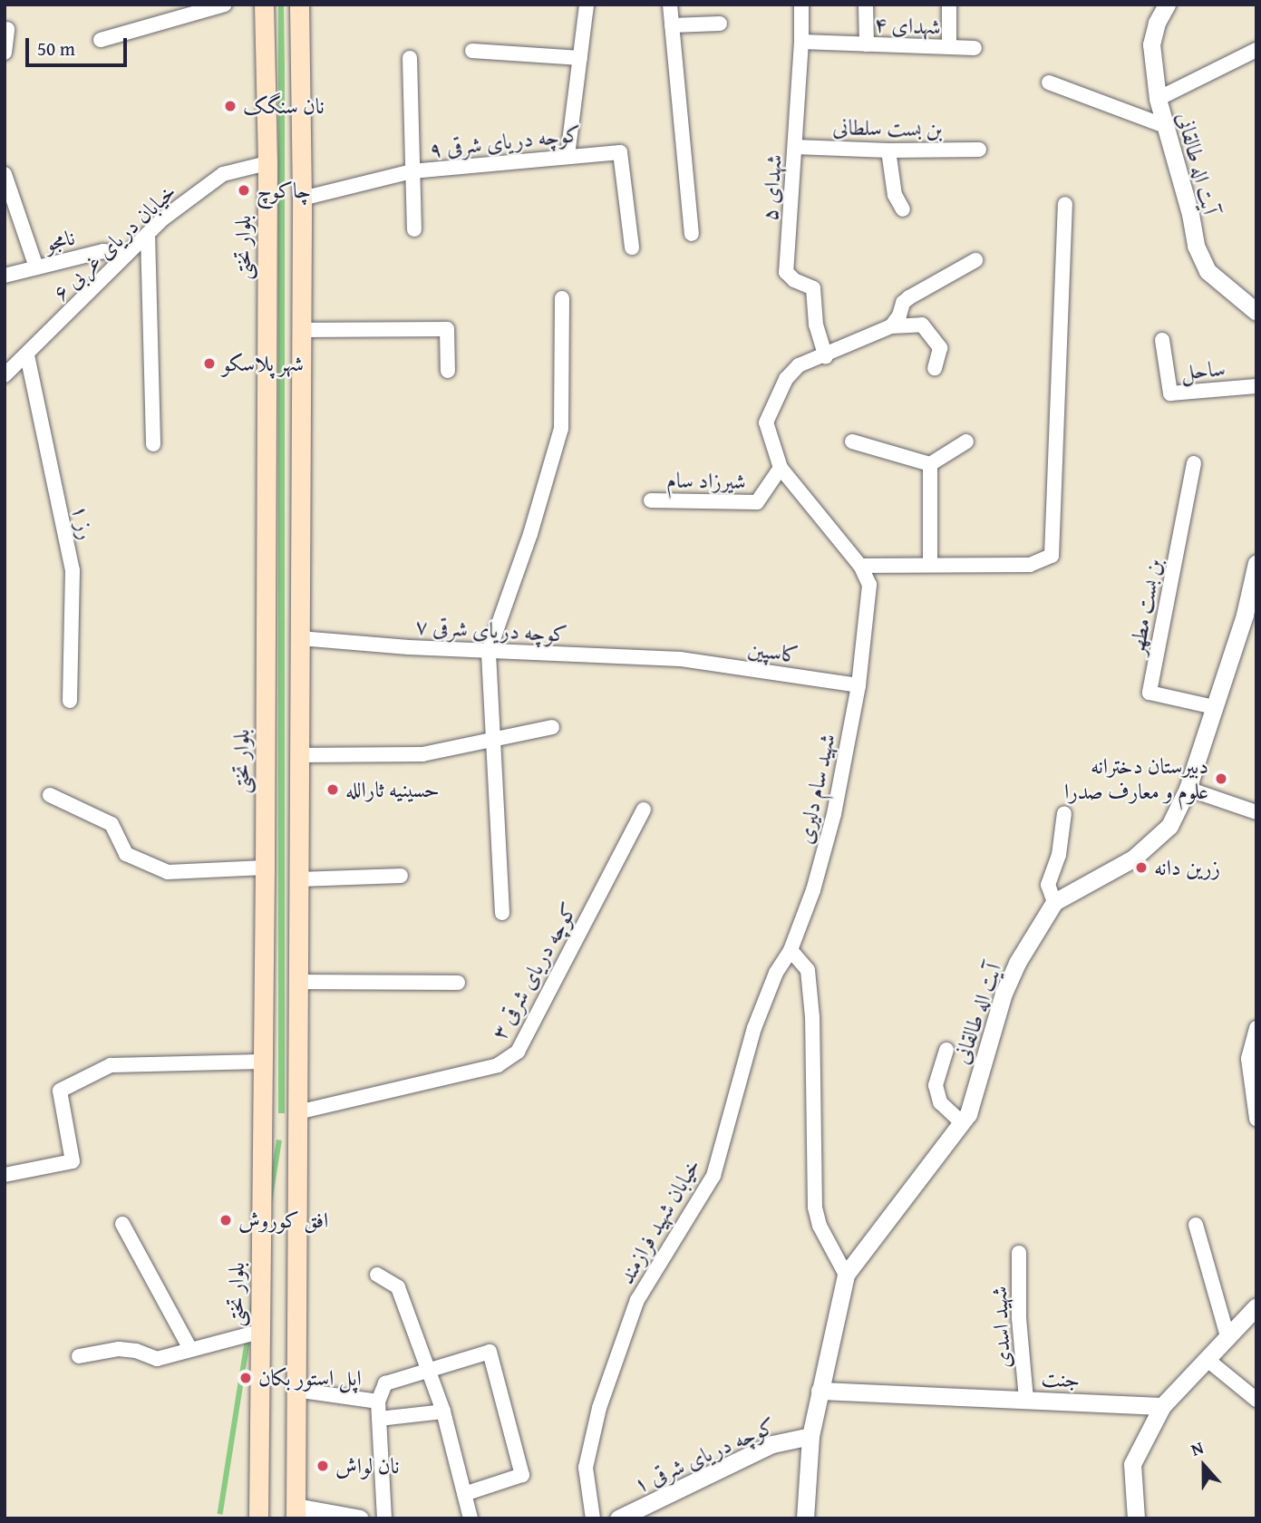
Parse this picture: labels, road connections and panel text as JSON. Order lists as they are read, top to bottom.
{
  "streets": {
    "main road": ["بلوار تختی"],
    "street": [
      "شهدای ۴",
      "بن بست سلطانی",
      "کوچه دریای شرقی ۹",
      "آیت اله طالقانی",
      "شهدای ۵",
      "نامجو",
      "خیابان دریای غربی ۶",
      "ساحل",
      "شیرزاد سام",
      "رز ۱",
      "بن بست مطهر",
      "کوچه دریای شرقی ۷",
      "کاسپين",
      "شهید سام دلیری",
      "کوچه دریای شرقی ۳",
      "خیابان شهید فرازمند",
      "شهید اسدی",
      "جنت",
      "کوچه دریای شرقی ۱"
    ]
  },
  "crossings": [
    ["شهدای ۴", "شهدای ۵"],
    ["بن بست سلطانی", "شهدای ۵"],
    ["آیت اله طالقانی", "بن بست مطهر"],
    ["آیت اله طالقانی", "جنت"],
    ["آیت اله طالقانی", "کوچه دریای شرقی ۱"],
    ["شهدای ۵", "شهید سام دلیری"],
    ["نامجو", "خیابان دریای غربی ۶"],
    ["خیابان دریای غربی ۶", "بلوار تختی"],
    ["خیابان دریای غربی ۶", "رز ۱"],
    ["شیرزاد سام", "شهید سام دلیری"],
    ["کوچه دریای شرقی ۷", "کاسپين"],
    ["کاسپين", "شهید سام دلیری"],
    ["شهید سام دلیری", "خیابان شهید فرازمند"],
    ["شهید اسدی", "جنت"]
  ],
  "places": [
    "نان سنگک",
    "چاکوچ",
    "شهر پلاسکو",
    "دبیرستان دخترانه علوم و معارف صدرا",
    "حسینیه ثارالله",
    "زرین دانه",
    "افق کوروش",
    "اپل استور بکان",
    "نان لواش"
  ],
  "scale_bar": "50 m",
  "north": "top"
}
